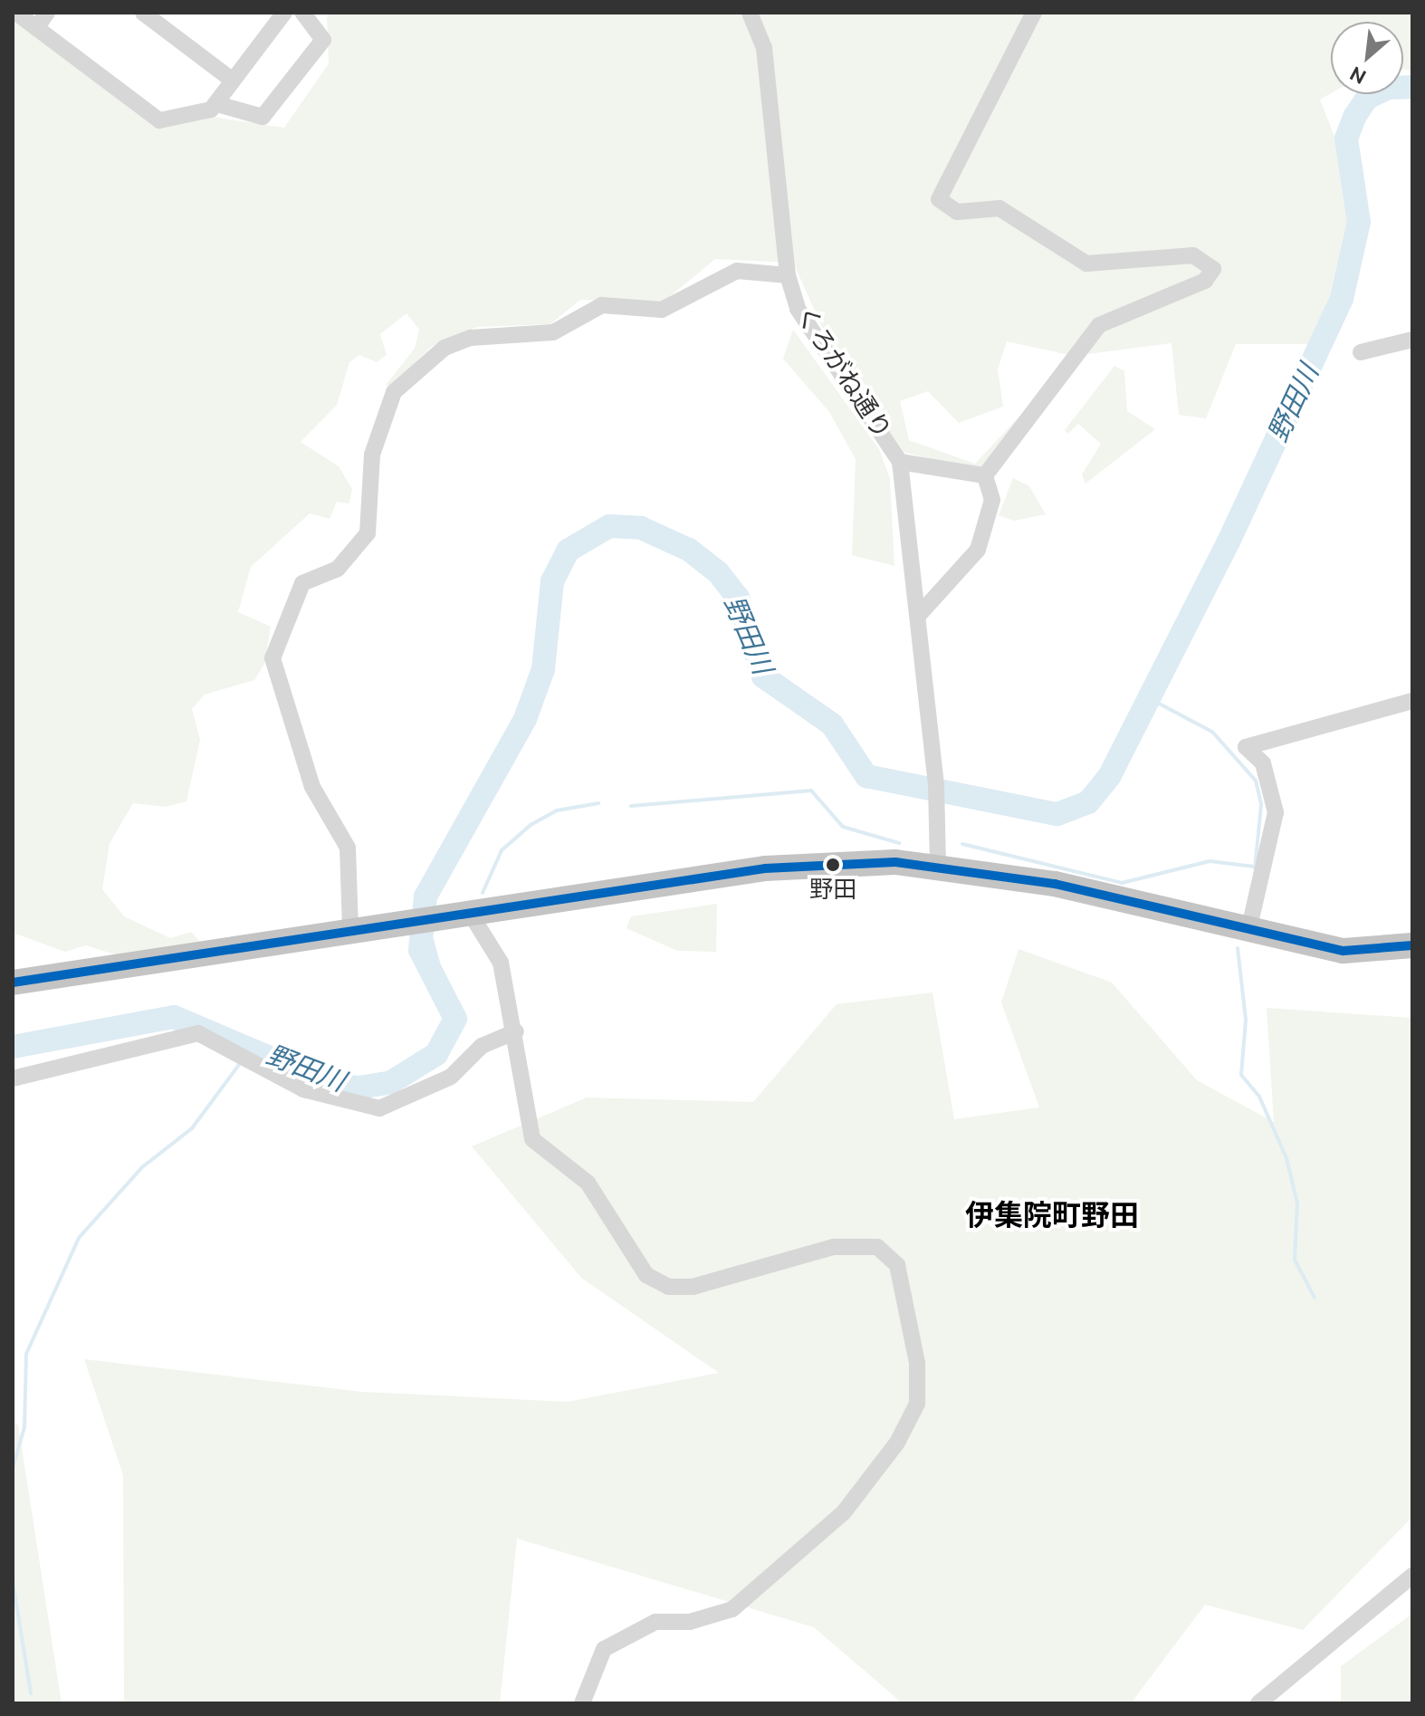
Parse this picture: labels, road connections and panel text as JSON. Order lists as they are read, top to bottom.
{
  "streets": {
    "street": ["くろがね通り"]
  },
  "districts": ["伊集院町野田"],
  "water": ["野田川"],
  "places": ["野田"],
  "north": "bottom left"
}
